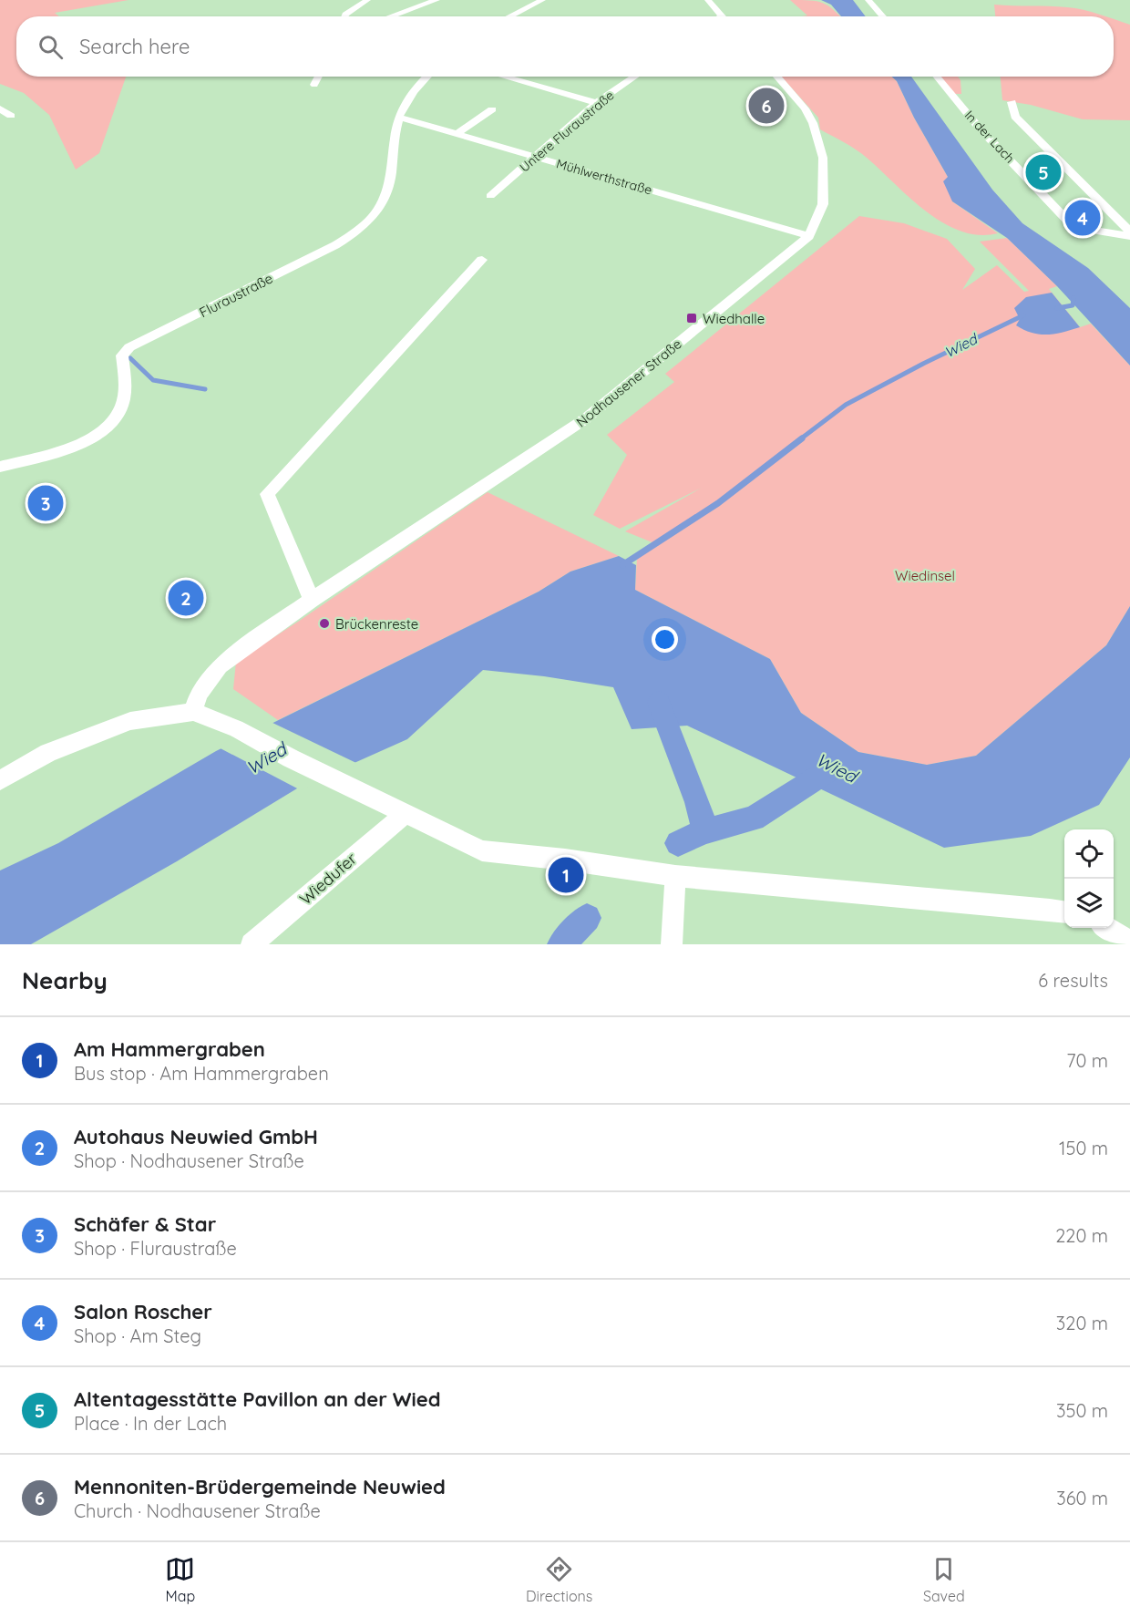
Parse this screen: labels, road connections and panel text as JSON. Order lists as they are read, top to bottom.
{
  "streets": {
    "street": [
      "Untere Fluraustraße",
      "In der Lach",
      "Mühlwerthstraße",
      "Fluraustraße",
      "Nodhausener Straße",
      "Wiedufer"
    ]
  },
  "crossings": [
    ["Untere Fluraustraße", "Mühlwerthstraße"],
    ["Mühlwerthstraße", "Fluraustraße"],
    ["Mühlwerthstraße", "Nodhausener Straße"]
  ],
  "water": ["Wied"],
  "parks": ["Wiedinsel"],
  "places": {
    "transit": ["Wiedhalle"],
    "other": ["Brückenreste"]
  },
  "page": {
    "search": "Search here",
    "pins": [
      "6",
      "5",
      "4",
      "3",
      "2",
      "1"
    ],
    "heading": ["Nearby", "6 results"],
    "list": [
      {
        "mark": "1",
        "name": "Am Hammergraben",
        "note": "Bus stop · Am Hammergraben",
        "value": "70 m"
      },
      {
        "mark": "2",
        "name": "Autohaus Neuwied GmbH",
        "note": "Shop · Nodhausener Straße",
        "value": "150 m"
      },
      {
        "mark": "3",
        "name": "Schäfer & Star",
        "note": "Shop · Fluraustraße",
        "value": "220 m"
      },
      {
        "mark": "4",
        "name": "Salon Roscher",
        "note": "Shop · Am Steg",
        "value": "320 m"
      },
      {
        "mark": "5",
        "name": "Altentagesstätte Pavillon an der Wied",
        "note": "Place · In der Lach",
        "value": "350 m"
      },
      {
        "mark": "6",
        "name": "Mennoniten-Brüdergemeinde Neuwied",
        "note": "Church · Nodhausener Straße",
        "value": "360 m"
      }
    ],
    "nav": ["Map", "Directions", "Saved"]
  }
}
